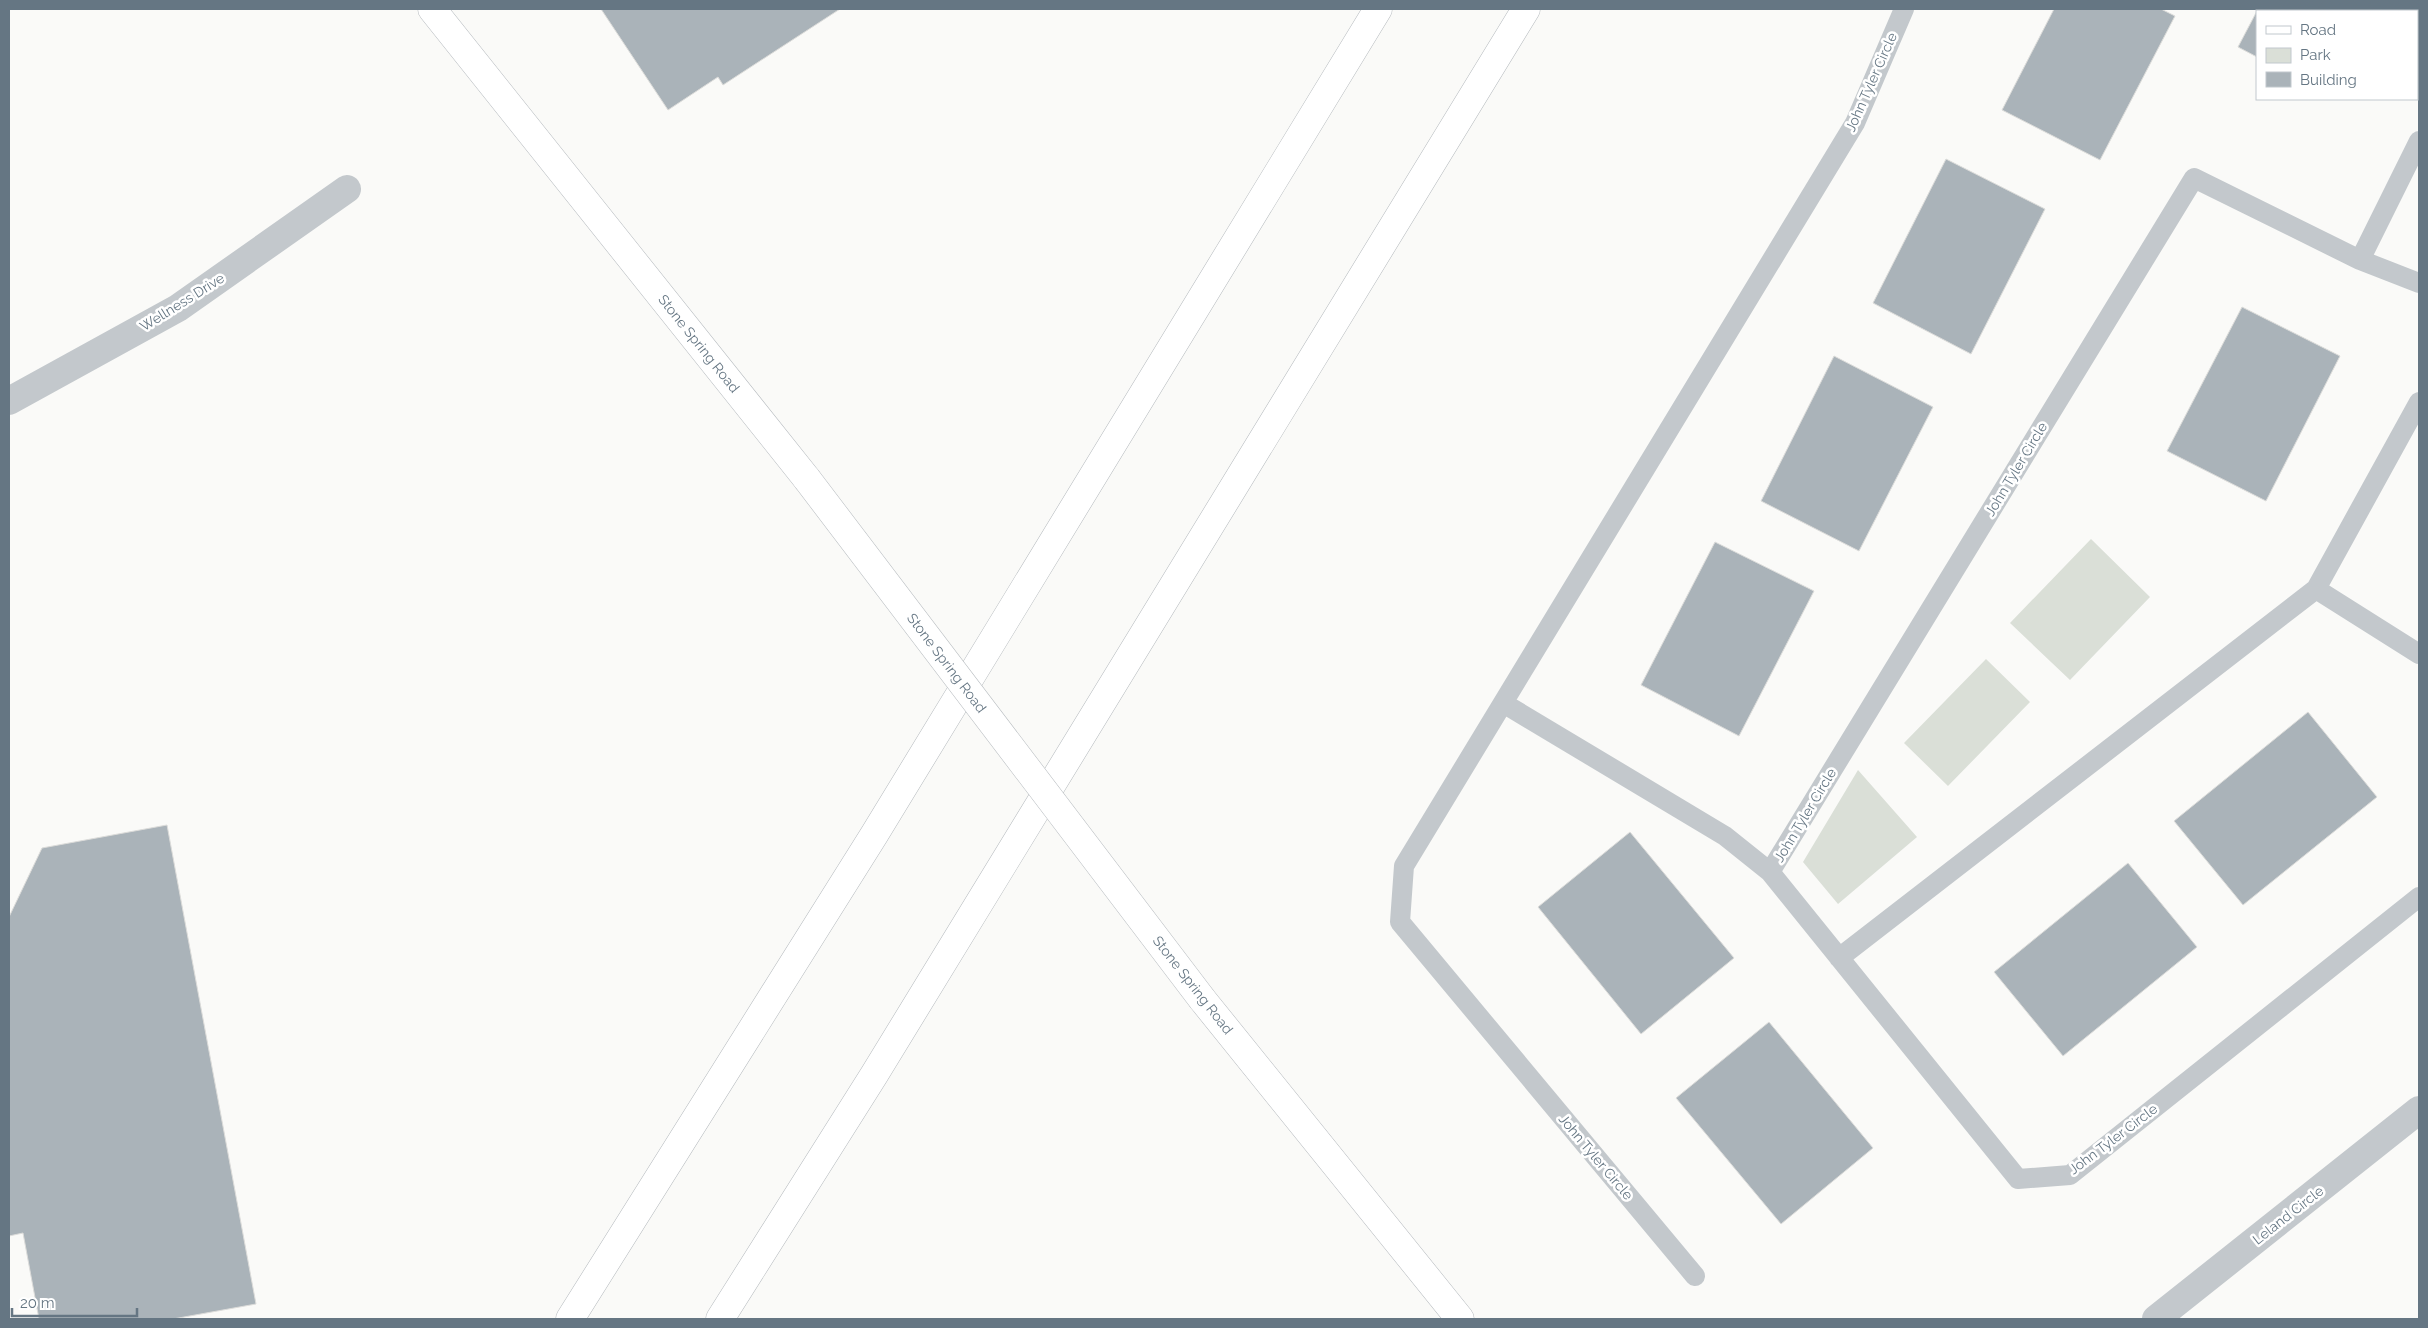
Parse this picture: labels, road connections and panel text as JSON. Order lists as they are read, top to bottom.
{
  "streets": {
    "main road": ["Stone Spring Road"],
    "street": ["Wellness Drive", "Leland Circle"],
    "lane": ["John Tyler Circle"]
  },
  "legend": ["Road", "Park", "Building"],
  "scale_bar": "20 m"
}
